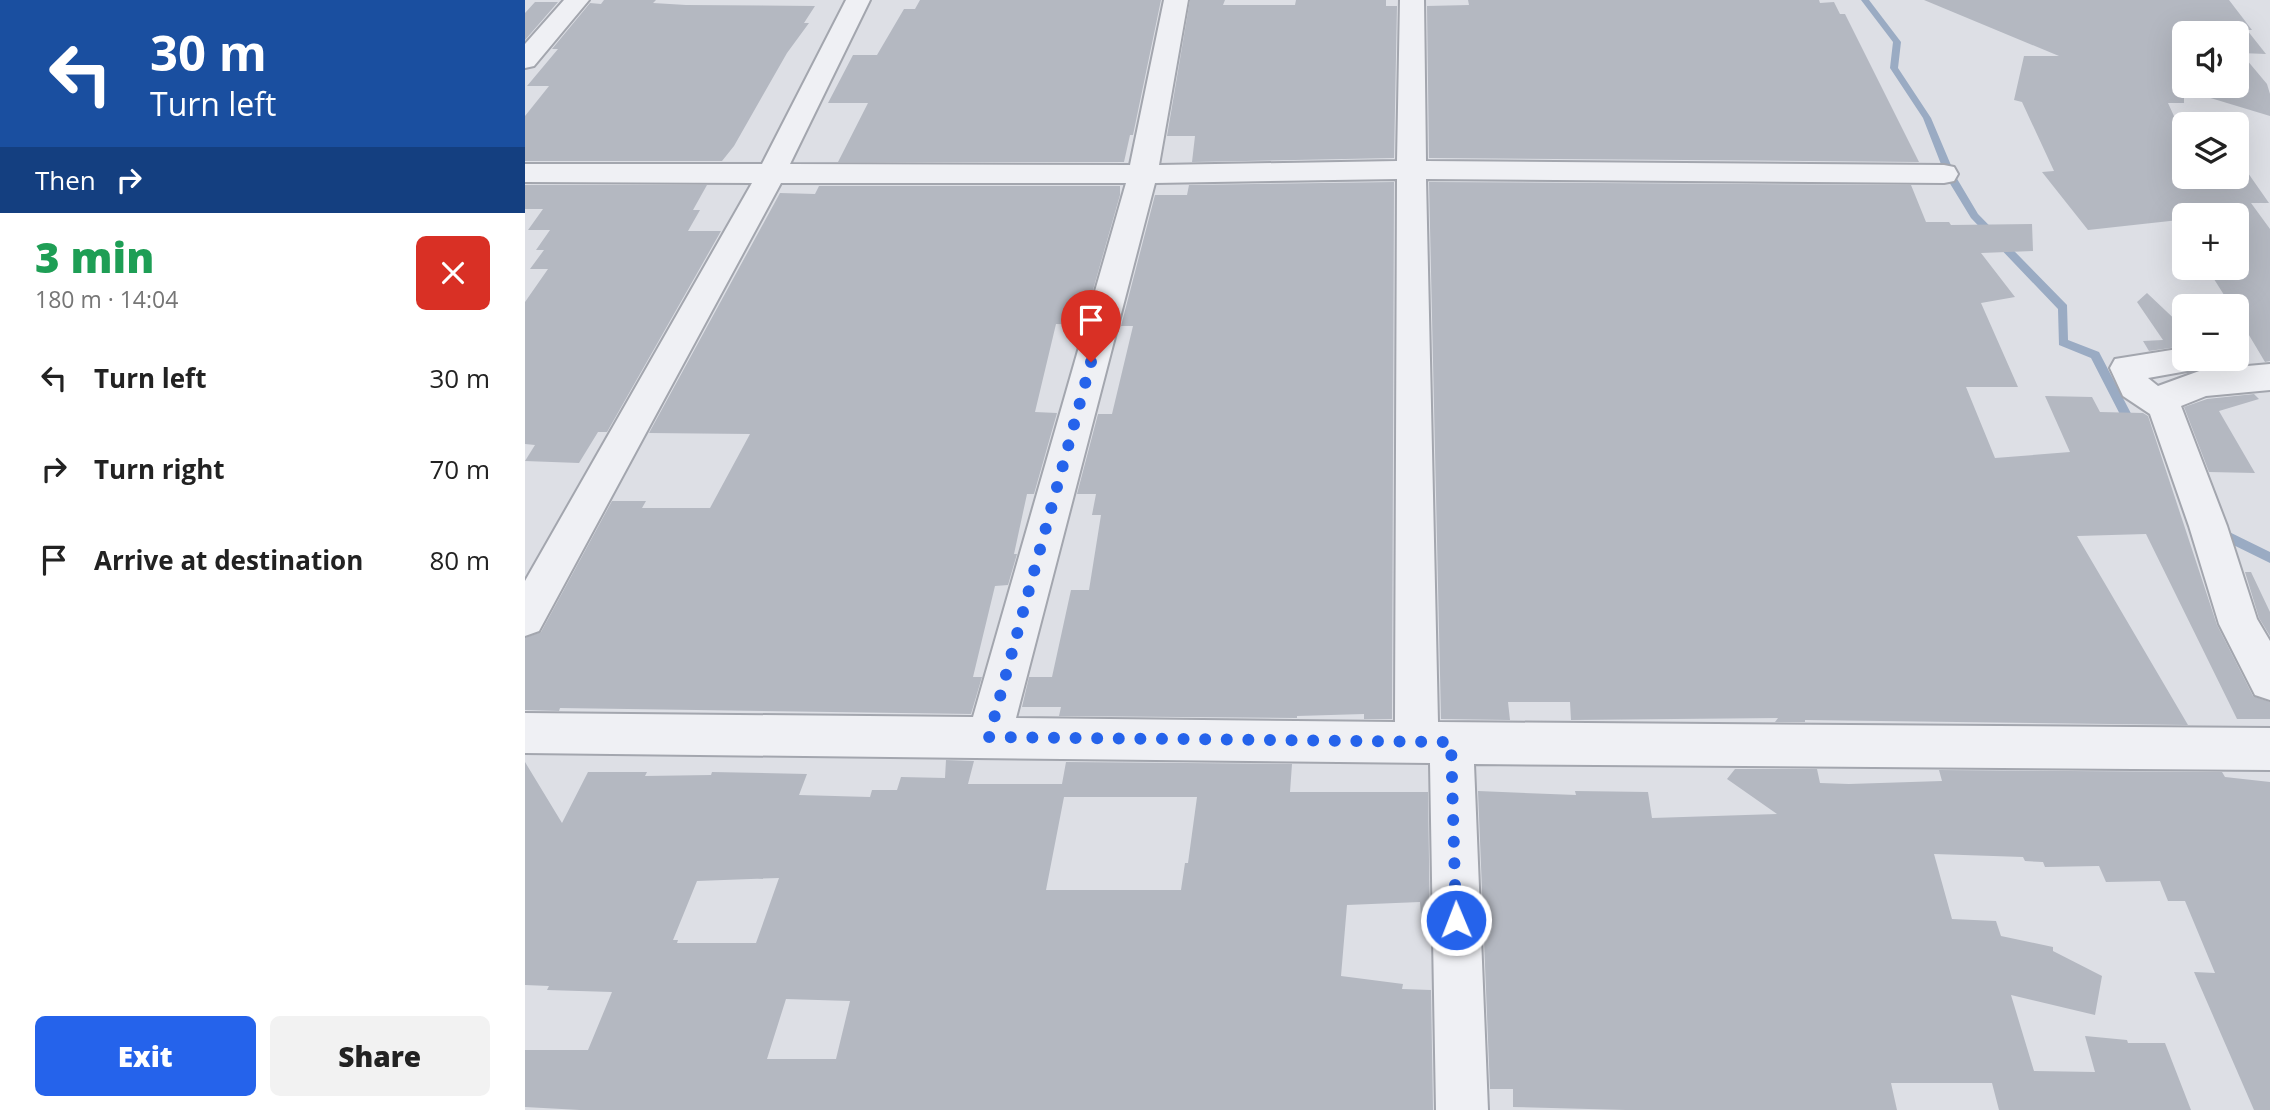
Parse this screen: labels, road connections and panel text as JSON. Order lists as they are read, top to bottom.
{
  "page": {
    "turn": ["30 m", "Turn left"],
    "map_buttons": ["+", "−"],
    "then": "Then",
    "heading": ["3 min", "180 m · 14:04"],
    "list": [
      {
        "name": "Turn left",
        "value": "30 m"
      },
      {
        "name": "Turn right",
        "value": "70 m"
      },
      {
        "name": "Arrive at destination",
        "value": "80 m"
      }
    ],
    "buttons": ["Exit", "Share"]
  }
}
